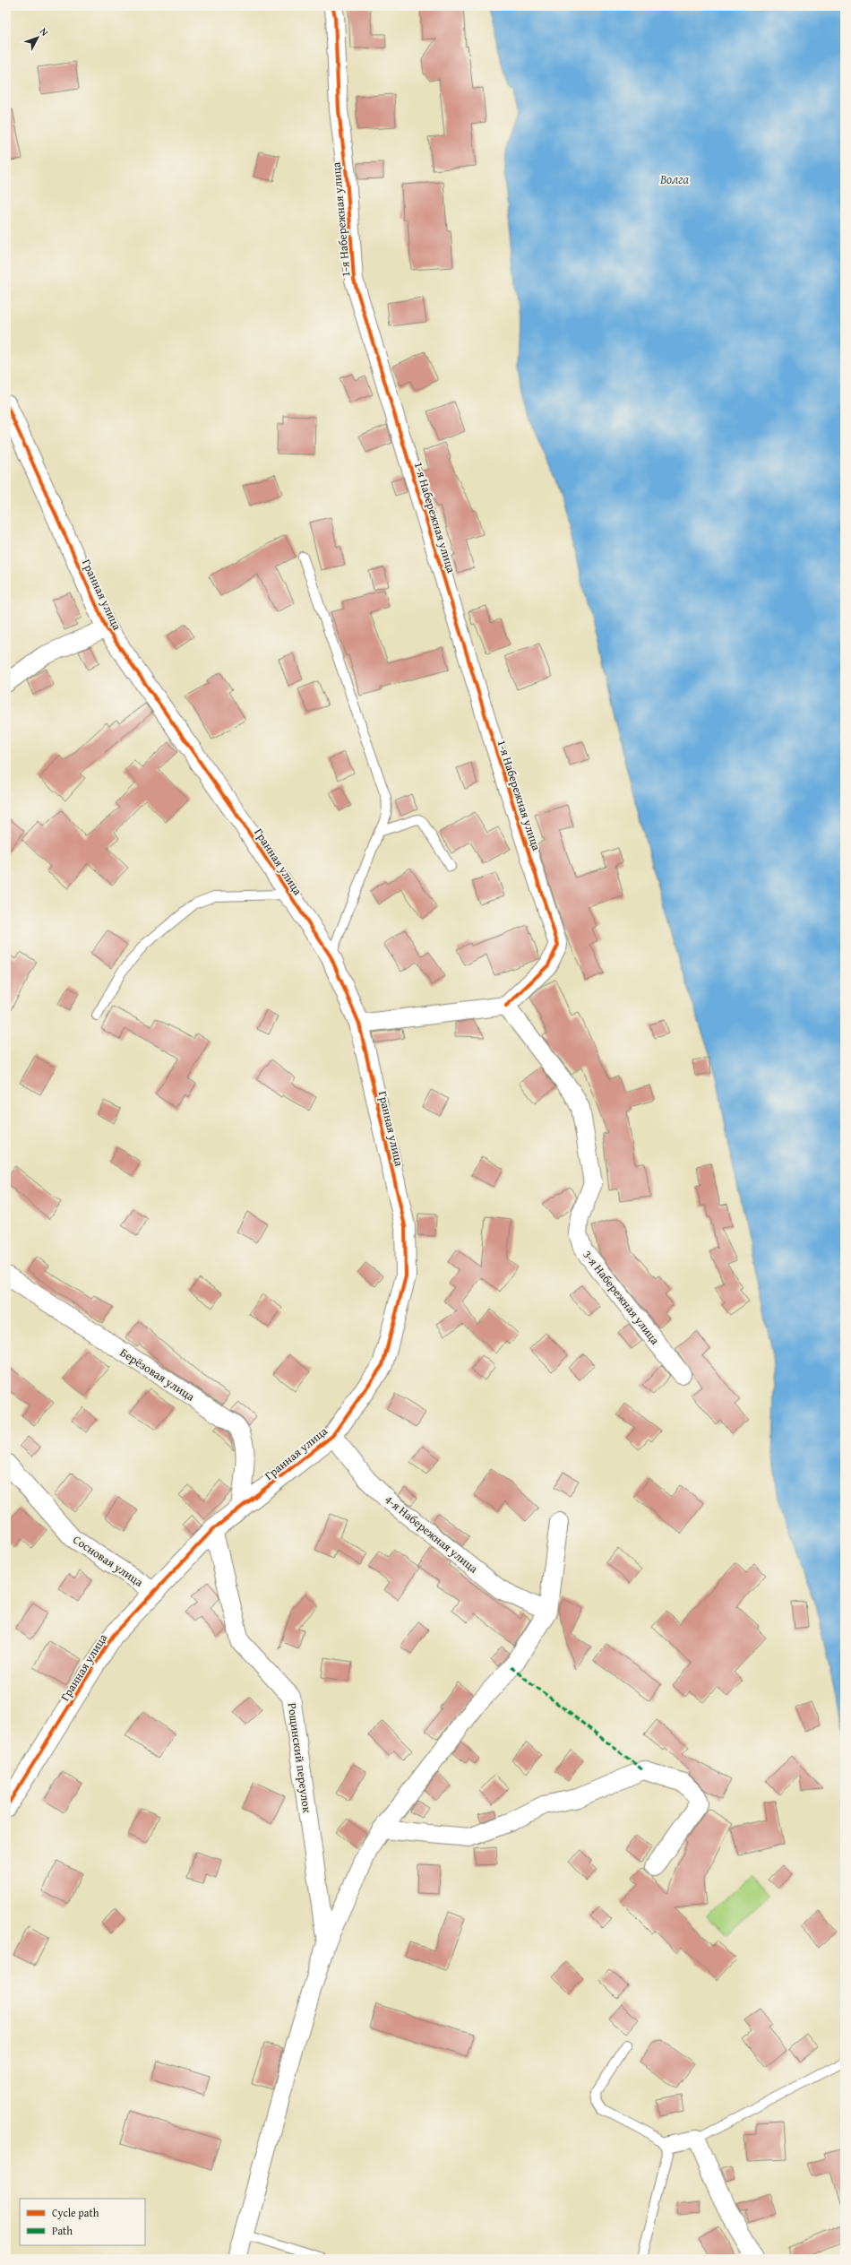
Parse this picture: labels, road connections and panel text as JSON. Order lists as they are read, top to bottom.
{
  "streets": {
    "street": [
      "1-я Набережная улица",
      "Гранная улица",
      "3-я Набережная улица",
      "Берёзовая улица",
      "4-я Набережная улица",
      "Сосновая улица",
      "Рощинский переулок"
    ]
  },
  "crossings": [
    ["1-я Набережная улица", "3-я Набережная улица"],
    ["Гранная улица", "Берёзовая улица"],
    ["Гранная улица", "4-я Набережная улица"],
    ["Гранная улица", "Сосновая улица"],
    ["Гранная улица", "Рощинский переулок"]
  ],
  "water": ["Волга"],
  "legend": ["Cycle path", "Path"],
  "north": "top right"
}
